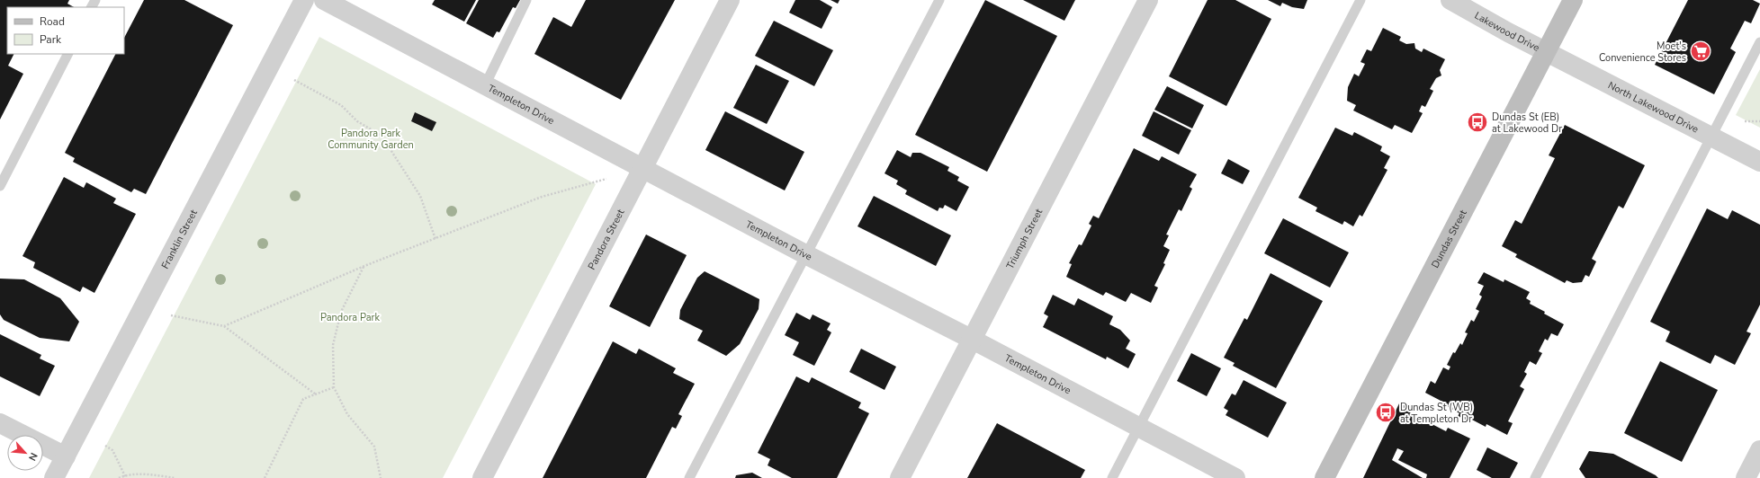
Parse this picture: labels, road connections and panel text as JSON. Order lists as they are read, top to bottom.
{
  "streets": {
    "main road": ["Dundas Street"],
    "street": [
      "Lakewood Drive",
      "Templeton Drive",
      "North Lakewood Drive",
      "Franklin Street",
      "Pandora Street",
      "Triumph Street"
    ]
  },
  "crossings": [
    ["Lakewood Drive", "North Lakewood Drive"],
    ["Lakewood Drive", "Dundas Street"],
    ["Templeton Drive", "Pandora Street"],
    ["Templeton Drive", "Triumph Street"],
    ["North Lakewood Drive", "Dundas Street"]
  ],
  "parks": ["Pandora Park Community Garden", "Pandora Park"],
  "places": {
    "supermarket": ["Moet's Convenience Stores"],
    "bus stop": ["Dundas St (EB) at Lakewood Dr", "Dundas St (WB) at Templeton Dr"]
  },
  "legend": ["Road", "Park"],
  "north": "bottom right"
}
